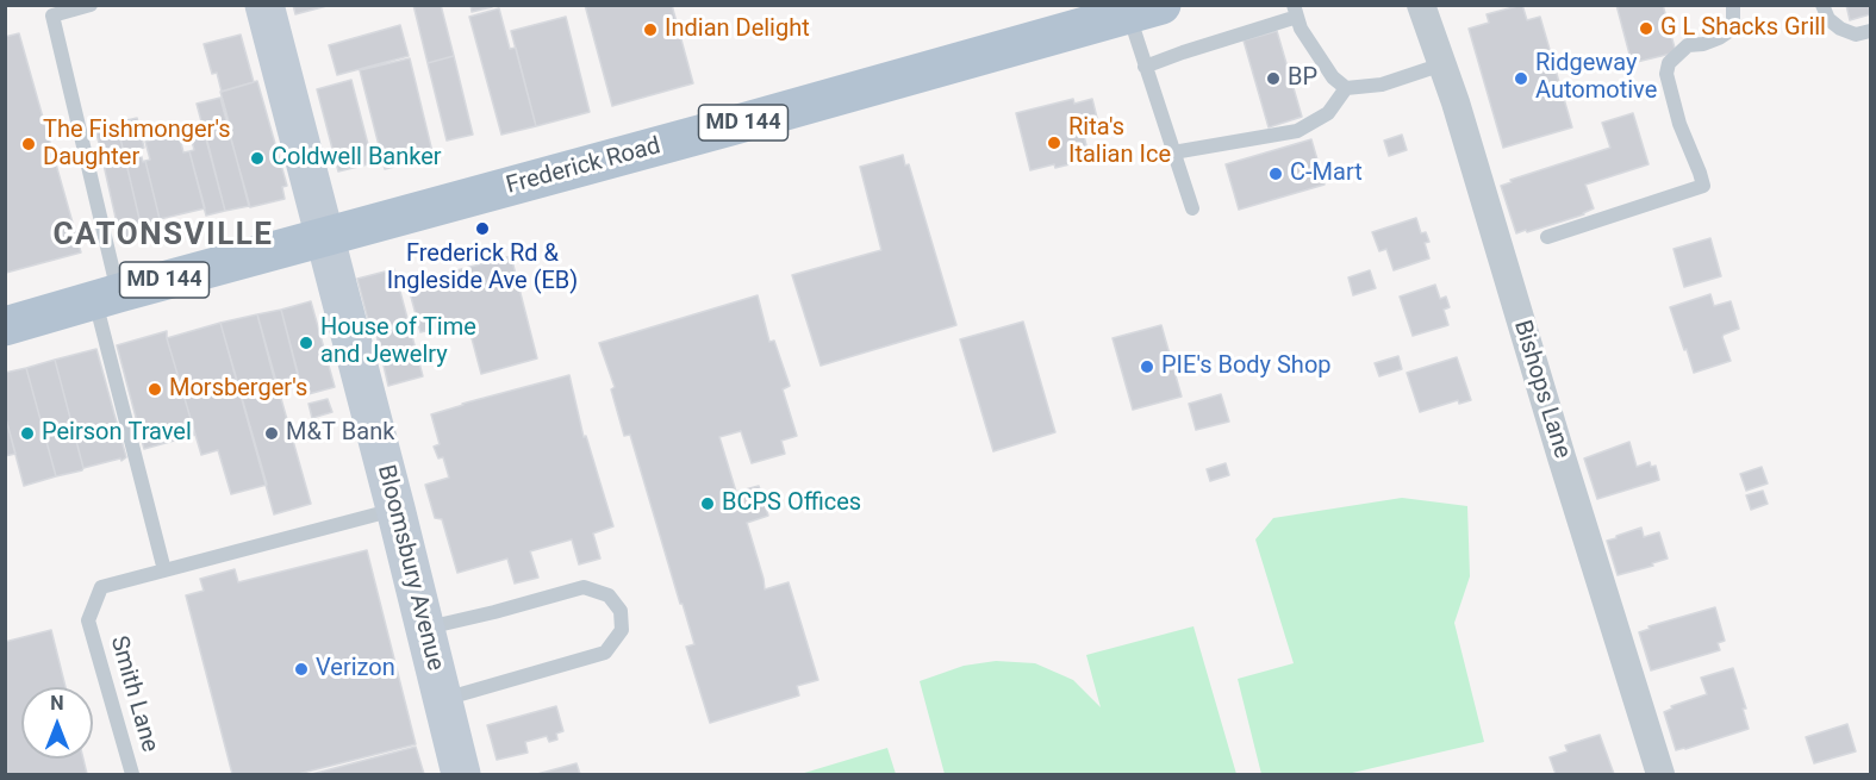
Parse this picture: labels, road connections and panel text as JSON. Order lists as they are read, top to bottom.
{
  "streets": {
    "main road": ["MD 144", "Frederick Road", "Bloomsbury Avenue"],
    "street": ["Bishops Lane"],
    "lane": ["Smith Lane"]
  },
  "crossings": [
    ["Frederick Road", "Bloomsbury Avenue"]
  ],
  "districts": ["CATONSVILLE"],
  "places": [
    "G L Shacks Grill",
    "Indian Delight",
    "BP",
    "Ridgeway Automotive",
    "Rita's Italian Ice",
    "The Fishmonger's Daughter",
    "Coldwell Banker",
    "C-Mart",
    "Frederick Rd & Ingleside Ave (EB)",
    "House of Time and Jewelry",
    "PIE's Body Shop",
    "Morsberger's",
    "Peirson Travel",
    "M&T Bank",
    "BCPS Offices",
    "Verizon"
  ],
  "north": "top"
}
